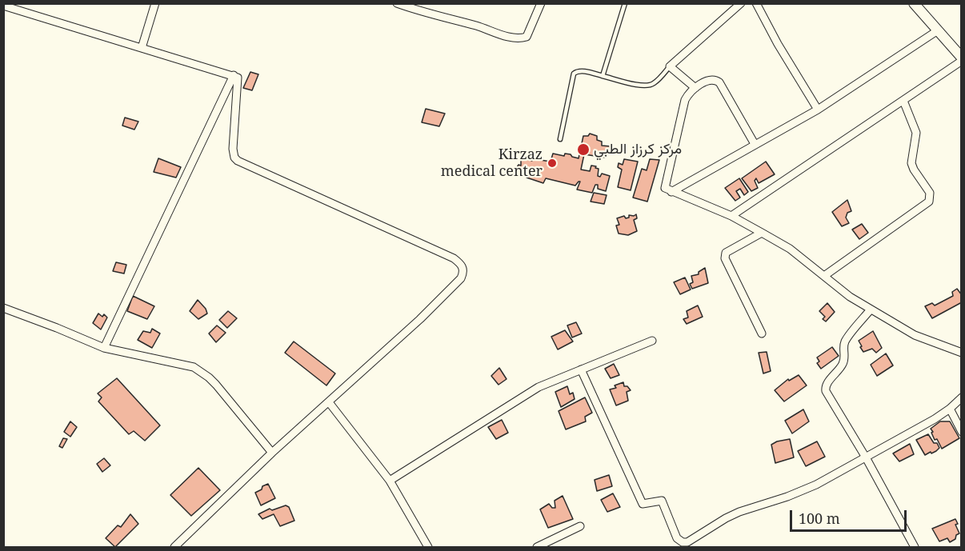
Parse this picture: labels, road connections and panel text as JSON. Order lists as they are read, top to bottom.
{
  "places": ["مركز كرزاز الطبي", "Kirzaz medical center"],
  "scale_bar": "100 m"
}
